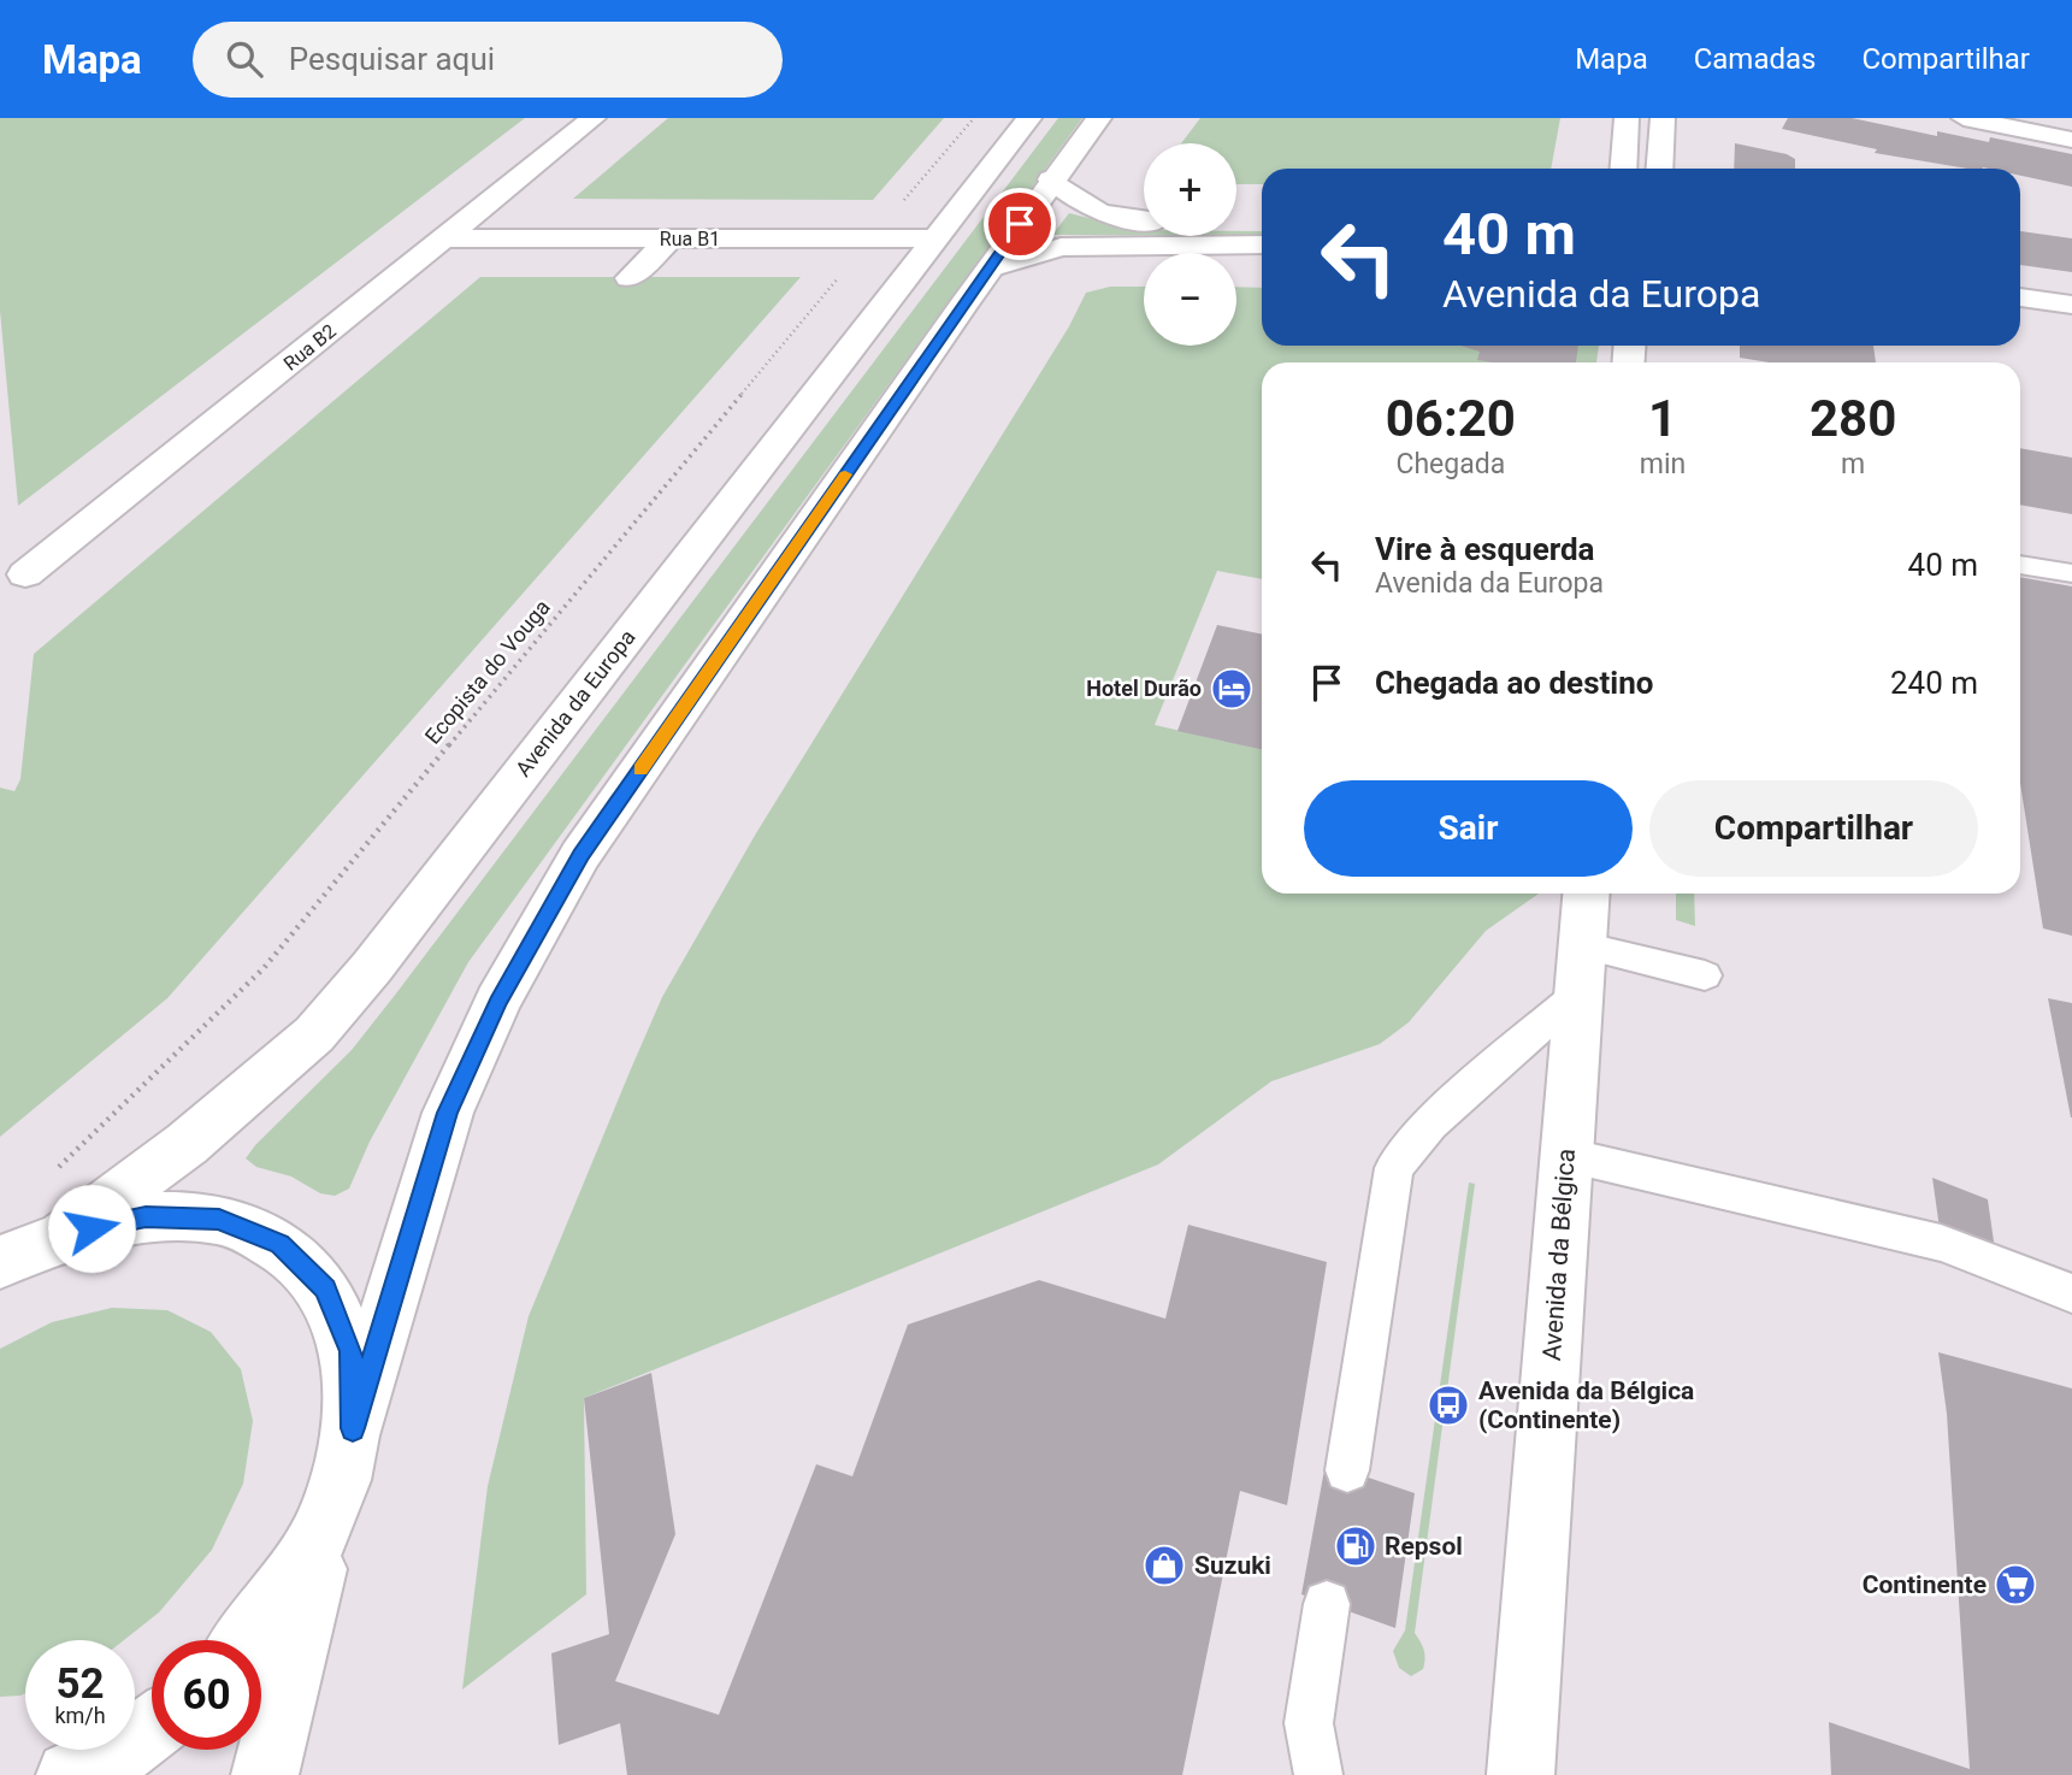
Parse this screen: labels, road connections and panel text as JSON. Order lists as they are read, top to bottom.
{
  "streets": {
    "main road": [
      "Rua B1",
      "Rua B2",
      "Avenida da Europa",
      "Avenida da Bélgica"
    ],
    "path": ["Ecopista do Vouga"]
  },
  "crossings": [
    ["Rua B1", "Rua B2"],
    ["Rua B1", "Ecopista do Vouga"],
    ["Rua B1", "Avenida da Europa"]
  ],
  "places": {
    "hotel": ["Hotel Durão"],
    "bus stop": ["Avenida da Bélgica (Continente)"],
    "fuel station": ["Repsol"],
    "shop": ["Suzuki"],
    "supermarket": ["Continente"]
  },
  "page": {
    "header": "Mapa",
    "search": "Pesquisar aqui",
    "nav": ["Mapa", "Camadas", "Compartilhar"],
    "map_buttons": ["+", "−"],
    "turn": ["40 m", "Avenida da Europa"],
    "eta": [
      "06:20",
      "Chegada",
      "1",
      "min",
      "280",
      "m"
    ],
    "list": [
      {
        "name": "Vire à esquerda",
        "note": "Avenida da Europa",
        "value": "40 m"
      },
      {
        "name": "Chegada ao destino",
        "value": "240 m"
      }
    ],
    "buttons": ["Sair", "Compartilhar"],
    "speed": "52 km/h",
    "limit": "60"
  }
}
